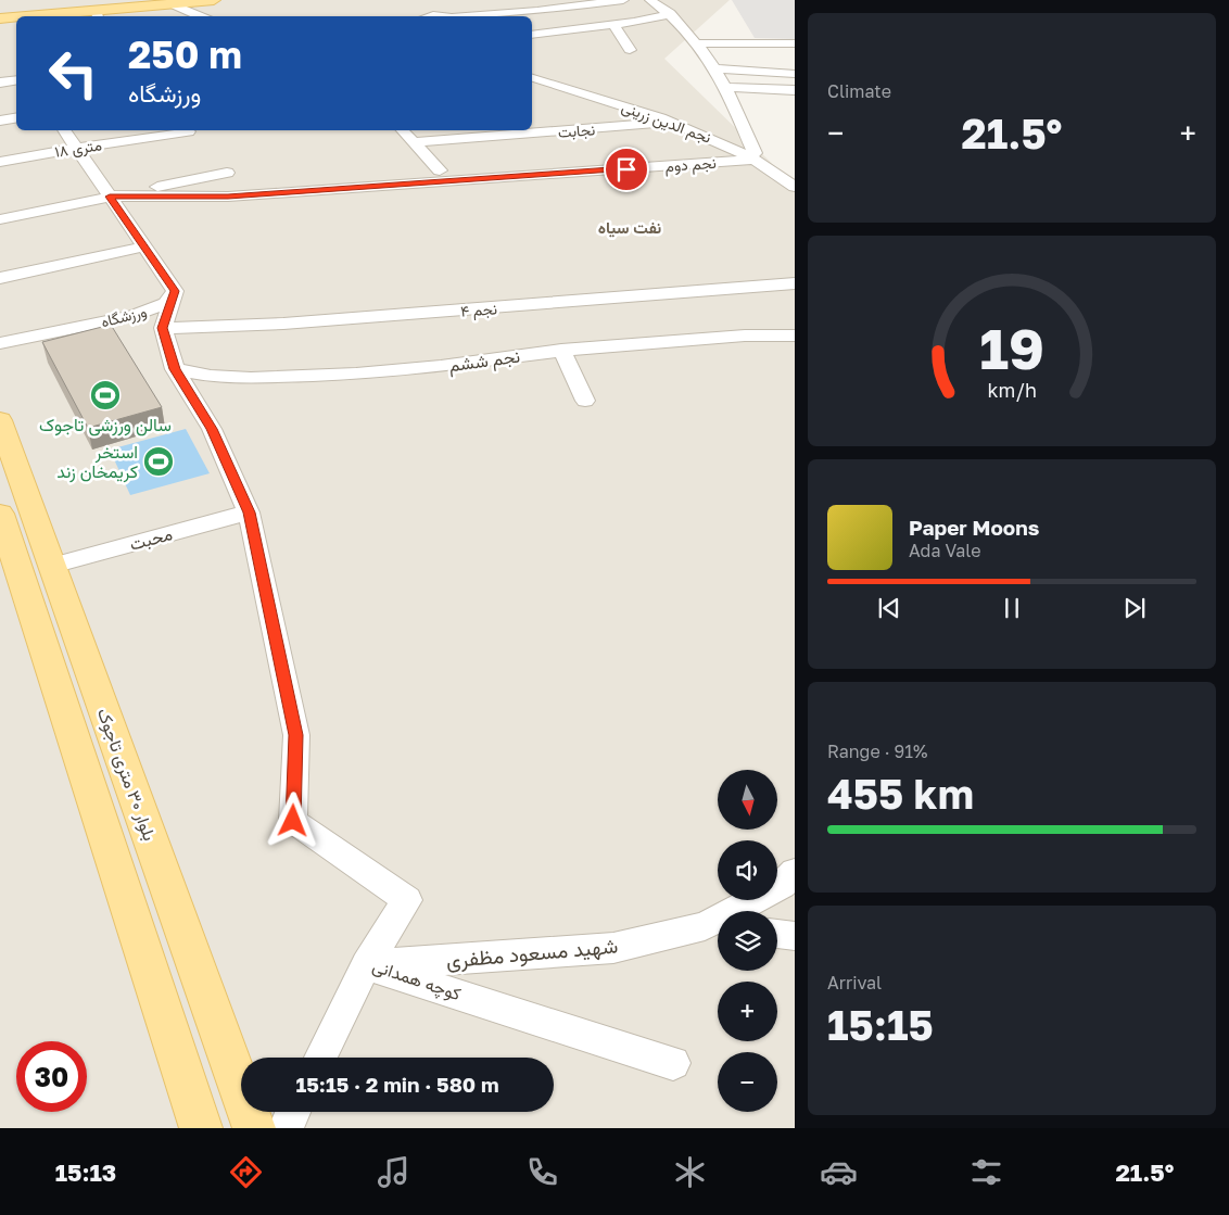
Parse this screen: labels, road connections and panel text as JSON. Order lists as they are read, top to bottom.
{
  "streets": {
    "main road": ["بلوار ۳۰ متری تاجوک"],
    "street": [
      "نجم الدین زرینی",
      "نجابت",
      "۱۸ متری",
      "نجم دوم",
      "نجم ۴",
      "ورزشگاه",
      "نجم ششم",
      "محبت",
      "شهید مسعود مظفری",
      "کوچه همدانی"
    ]
  },
  "crossings": [
    ["نجم الدین زرینی", "نجابت"],
    ["نجم الدین زرینی", "نجم دوم"],
    ["نجم ۴", "کوچه همدانی"],
    ["نجم ششم", "کوچه همدانی"],
    ["محبت", "بلوار ۳۰ متری تاجوک"],
    ["محبت", "کوچه همدانی"],
    ["شهید مسعود مظفری", "کوچه همدانی"]
  ],
  "districts": ["نفت سیاه"],
  "places": {
    "sports": ["سالن ورزشی تاجوک", "استخر کریمخان زند"]
  },
  "north": "bottom",
  "page": {
    "tile": [
      "Climate",
      ["Range · 91%", "455 km"],
      ["Arrival", "15:15"]
    ],
    "turn": ["250 m", "ورزشگاه"],
    "heat": ["−", "21.5°", "+"],
    "song": ["Paper Moons", "Ada Vale"],
    "map_buttons": ["+", "−"],
    "limit": "30",
    "trip": "15:15 · 2 min · 580 m",
    "tabs": ["15:13", "21.5°"],
    "gauge": ["19", "km/h"]
  }
}
